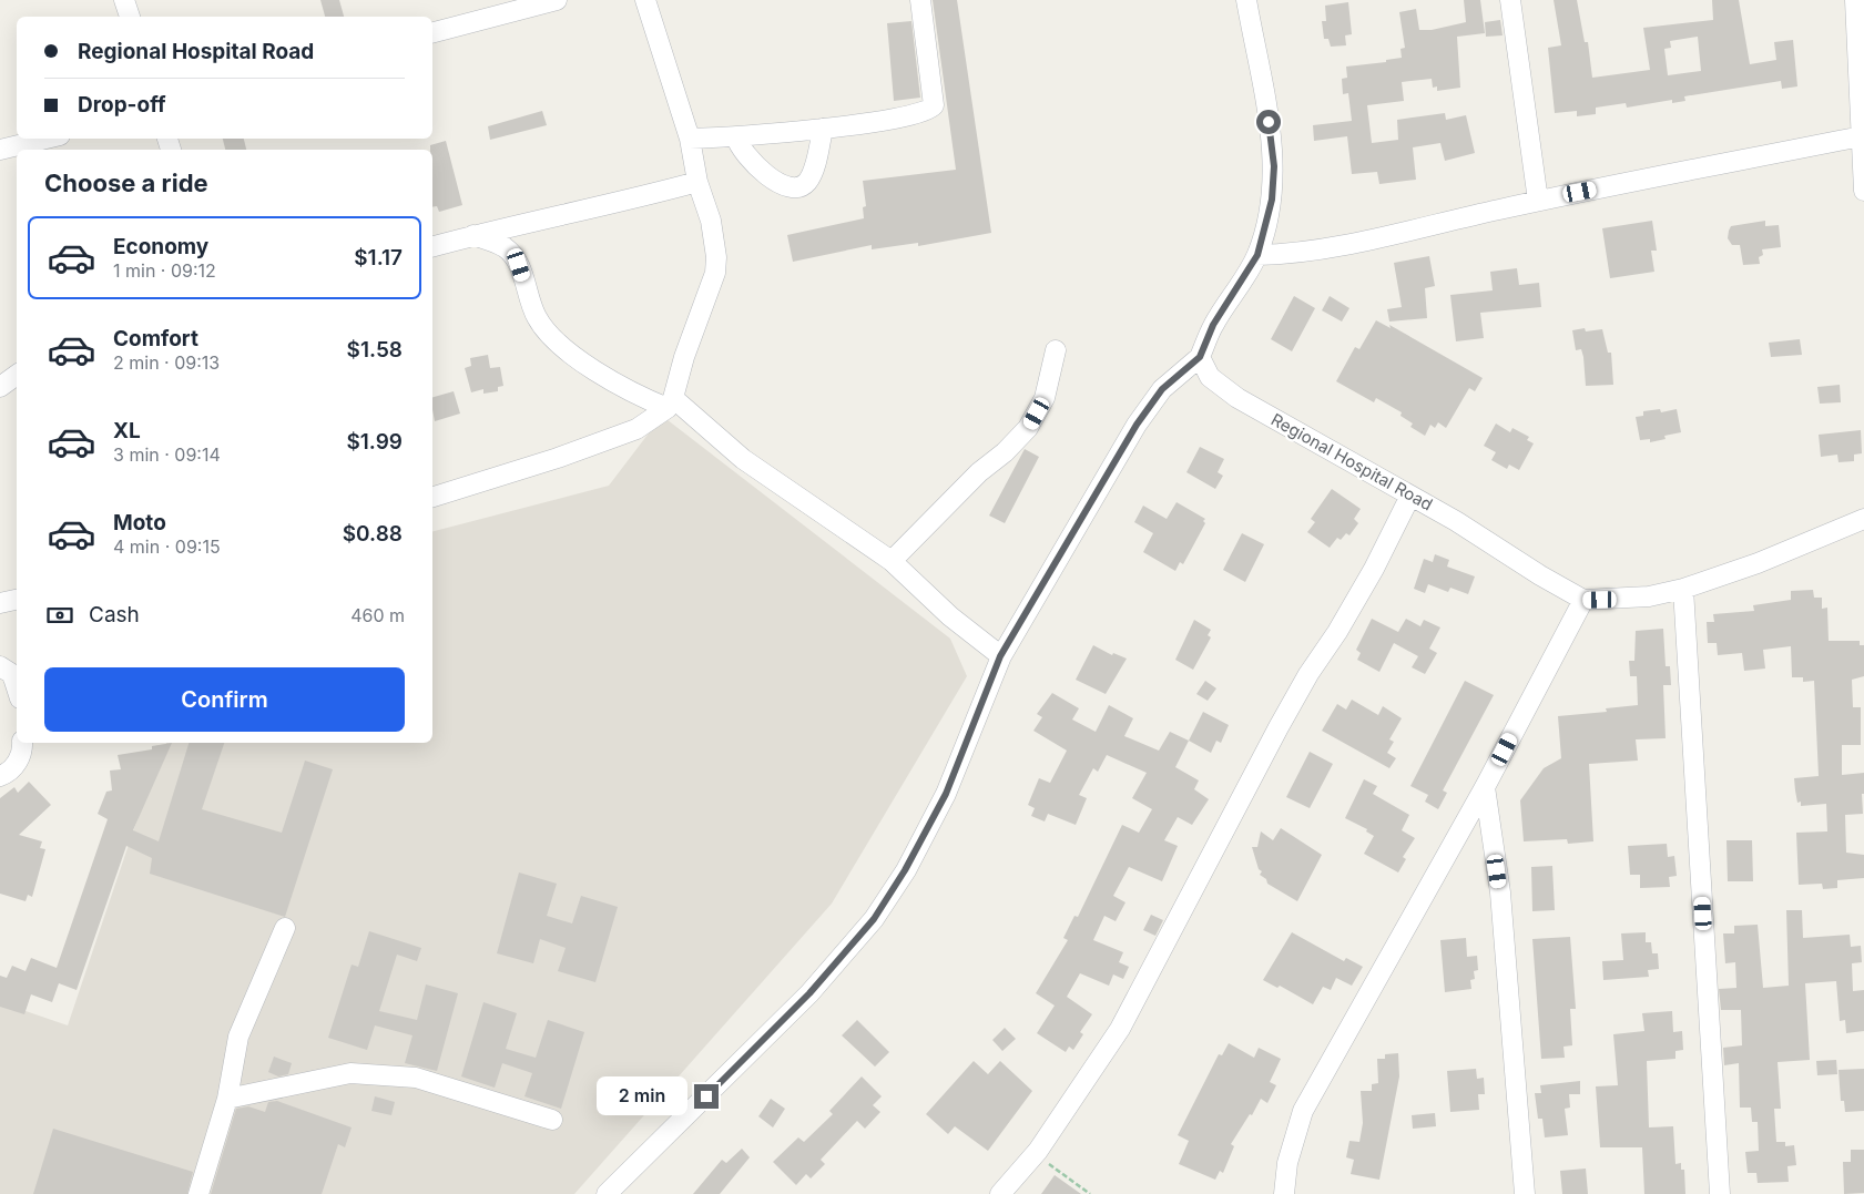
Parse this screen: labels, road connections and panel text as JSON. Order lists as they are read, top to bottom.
{
  "streets": {
    "street": ["Regional Hospital Road"]
  },
  "page": {
    "banner": ["Regional Hospital Road", "Drop-off"],
    "heading": "Choose a ride",
    "list": [
      {
        "name": "Economy",
        "note": "1 min · 09:12",
        "value": "$1.17"
      },
      {
        "name": "Comfort",
        "note": "2 min · 09:13",
        "value": "$1.58"
      },
      {
        "name": "XL",
        "note": "3 min · 09:14",
        "value": "$1.99"
      },
      {
        "name": "Moto",
        "note": "4 min · 09:15",
        "value": "$0.88"
      }
    ],
    "pay": ["Cash", "460 m"],
    "buttons": "Confirm",
    "bubble": "2 min"
  }
}
